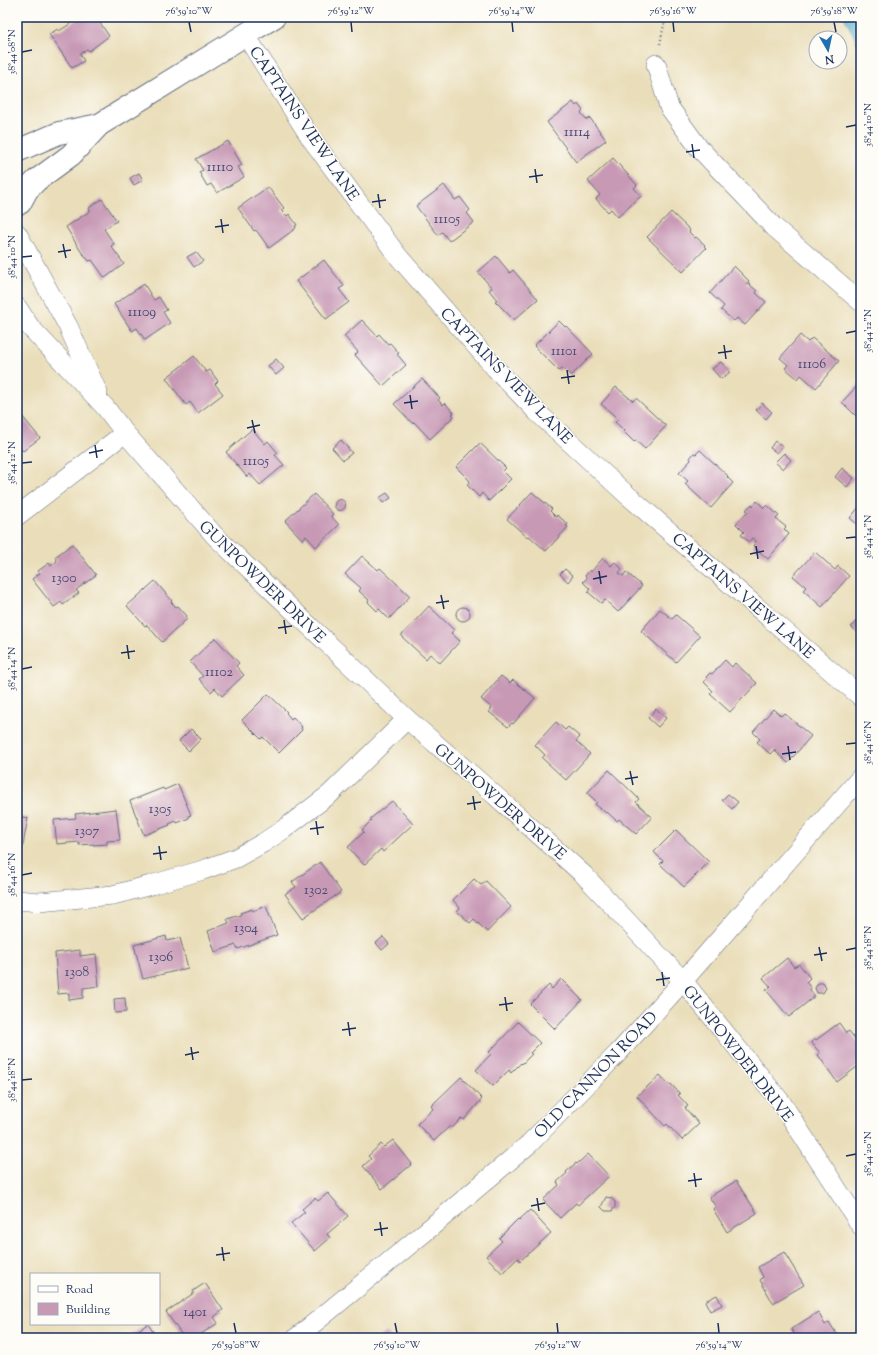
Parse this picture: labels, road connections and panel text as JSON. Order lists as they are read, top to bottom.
{
  "streets": {
    "street": ["CAPTAINS VIEW LANE", "GUNPOWDER DRIVE", "OLD CANNON ROAD"]
  },
  "crossings": [
    ["GUNPOWDER DRIVE", "OLD CANNON ROAD"]
  ],
  "house_numbers": [
    "11114",
    "11110",
    "11105",
    "11109",
    "11101",
    "11106",
    "11105",
    "1300",
    "11102",
    "1305",
    "1307",
    "1302",
    "1304",
    "1306",
    "1308",
    "1401"
  ],
  "legend": ["Road", "Building"],
  "north": "bottom",
  "coordinates": [
    "76°59'10\"W",
    "76°59'12\"W",
    "76°59'14\"W",
    "76°59'16\"W",
    "76°59'18\"W",
    "38°44'08\"N",
    "38°44'10\"N",
    "38°44'12\"N",
    "38°44'14\"N",
    "38°44'16\"N",
    "38°44'18\"N",
    "38°44'20\"N",
    "76°59'08\"W"
  ]
}
